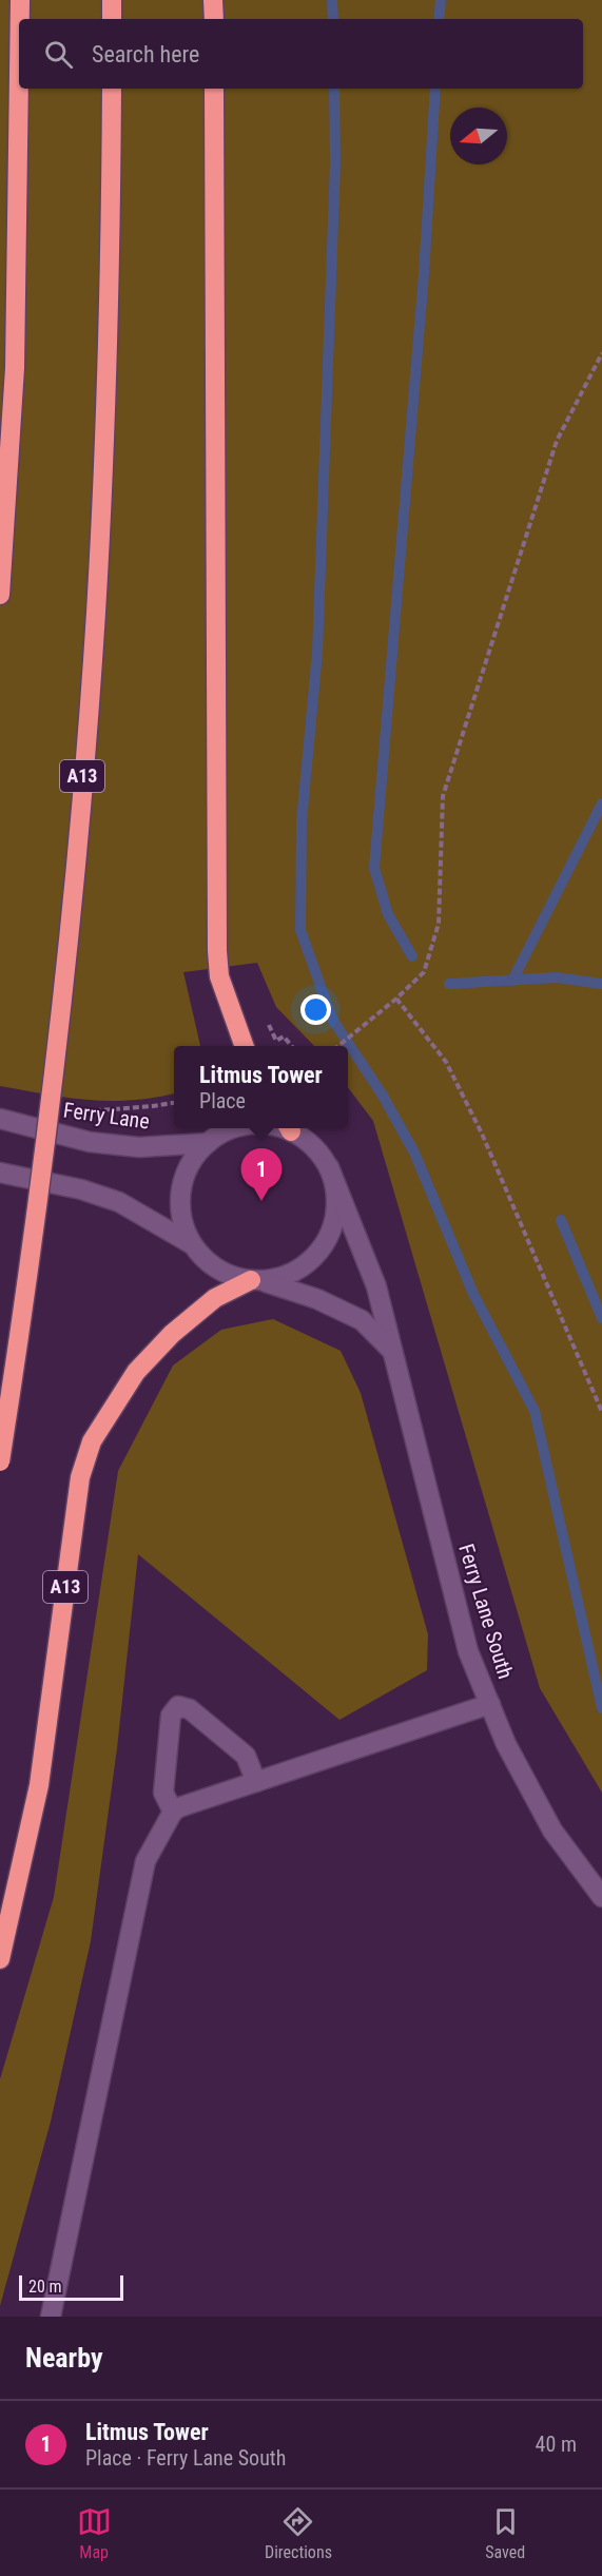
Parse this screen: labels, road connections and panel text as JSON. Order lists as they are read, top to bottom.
{
  "streets": {
    "highway": ["A13"],
    "street": ["Ferry Lane", "Ferry Lane South"]
  },
  "scale_bar": "20 m",
  "north": "left",
  "page": {
    "search": "Search here",
    "popup": ["Litmus Tower", "Place"],
    "pins": "1",
    "scale": "20 m",
    "heading": "Nearby",
    "list": [
      {
        "mark": "1",
        "name": "Litmus Tower",
        "note": "Place · Ferry Lane South",
        "value": "40 m"
      }
    ],
    "nav": ["Map", "Directions", "Saved"]
  }
}
